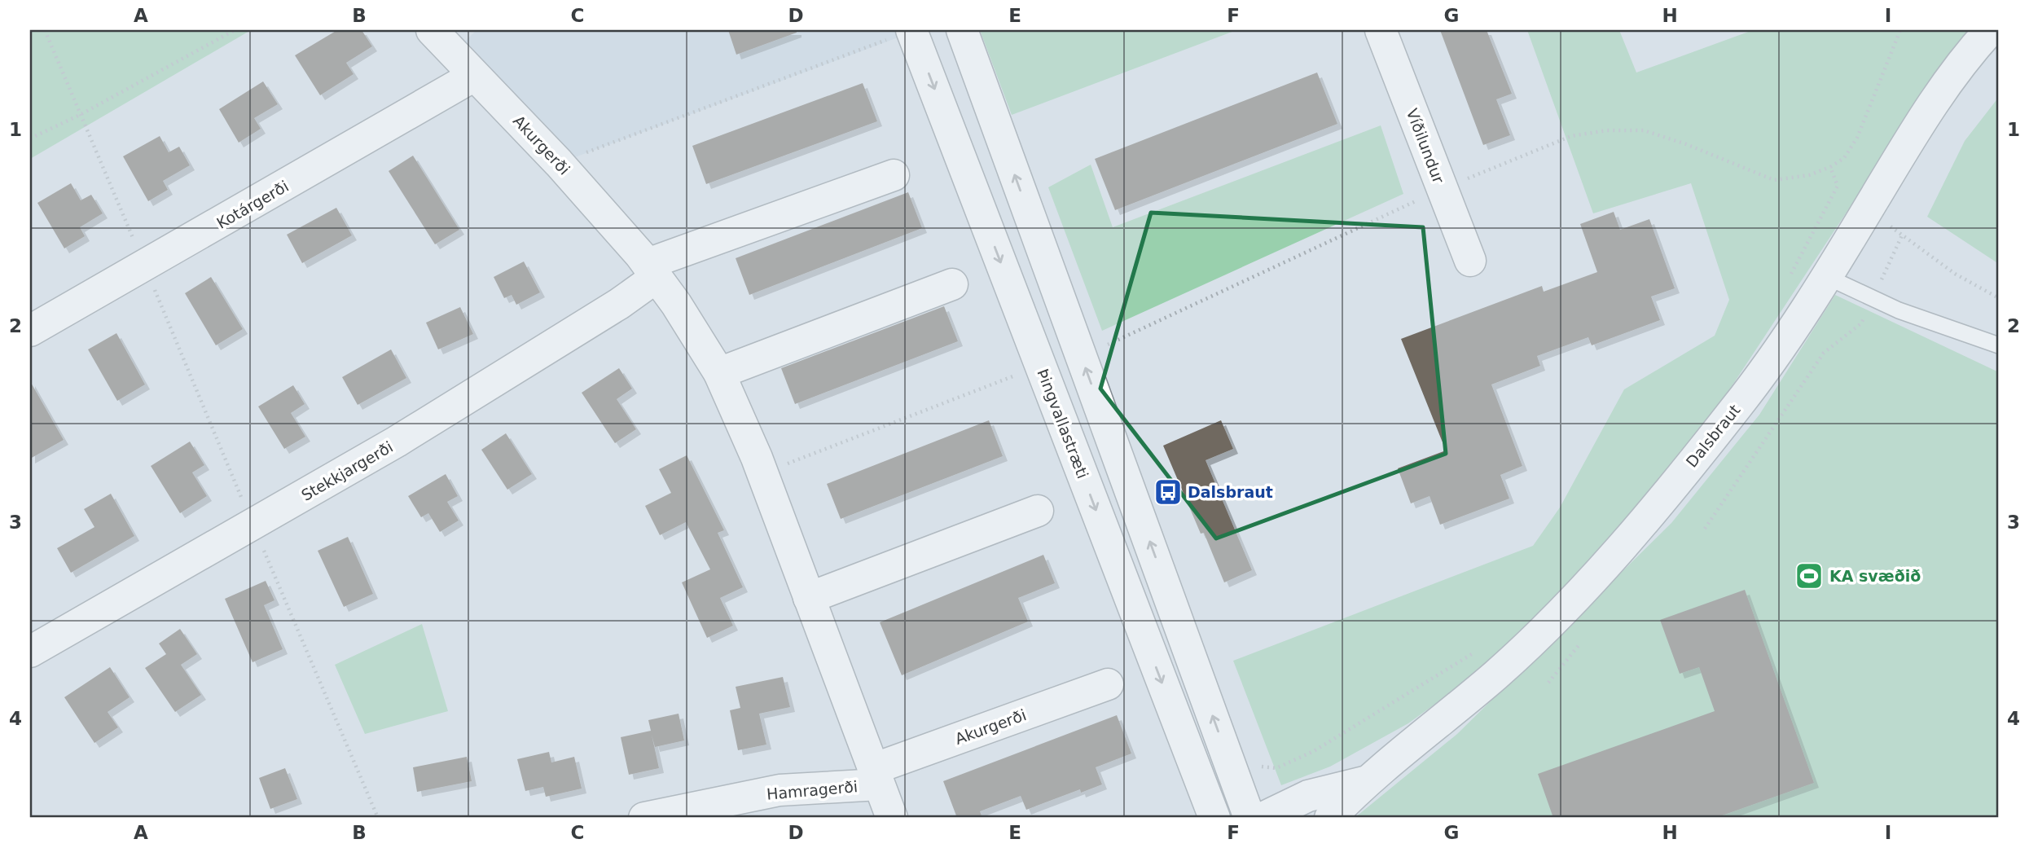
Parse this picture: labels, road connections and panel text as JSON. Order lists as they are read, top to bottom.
{
  "streets": {
    "street": [
      "Akurgerði",
      "Víðilundur",
      "Kotárgerði",
      "Þingvallastræti",
      "Dalsbraut",
      "Stekkjargerði",
      "Hamragerði"
    ]
  },
  "crossings": [
    ["Akurgerði", "Kotárgerði"],
    ["Akurgerði", "Stekkjargerði"],
    ["Akurgerði", "Hamragerði"]
  ],
  "places": {
    "bus stop": ["Dalsbraut"],
    "sports": ["KA svæðið"]
  },
  "grid": {
    "columns": [
      "A",
      "B",
      "C",
      "D",
      "E",
      "F",
      "G",
      "H",
      "I"
    ],
    "rows": [
      "1",
      "2",
      "3",
      "4"
    ]
  }
}
